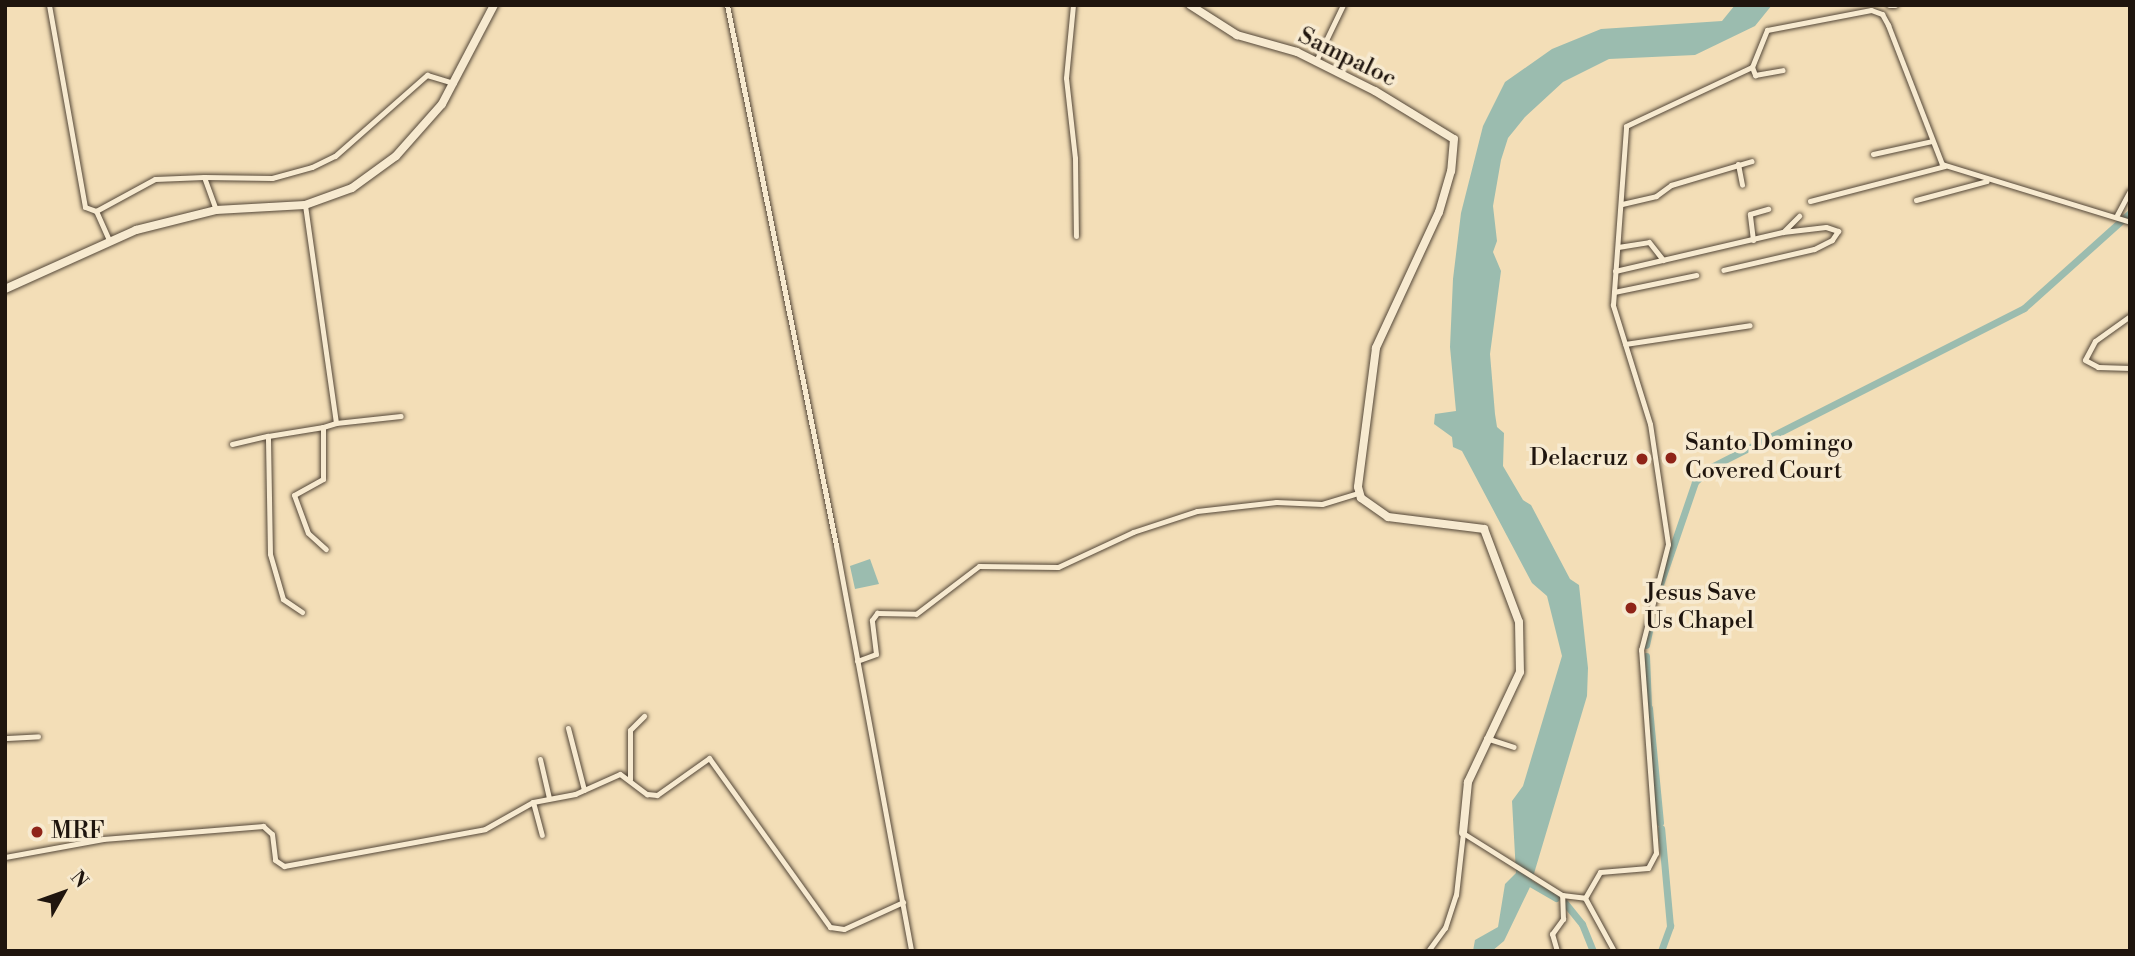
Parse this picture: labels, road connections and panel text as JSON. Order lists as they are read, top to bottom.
{
  "streets": {
    "street": ["Sampaloc"]
  },
  "places": [
    "Santo Domingo Covered Court",
    "Delacruz",
    "Jesus Save Us Chapel",
    "MRF"
  ],
  "north": "top right"
}
